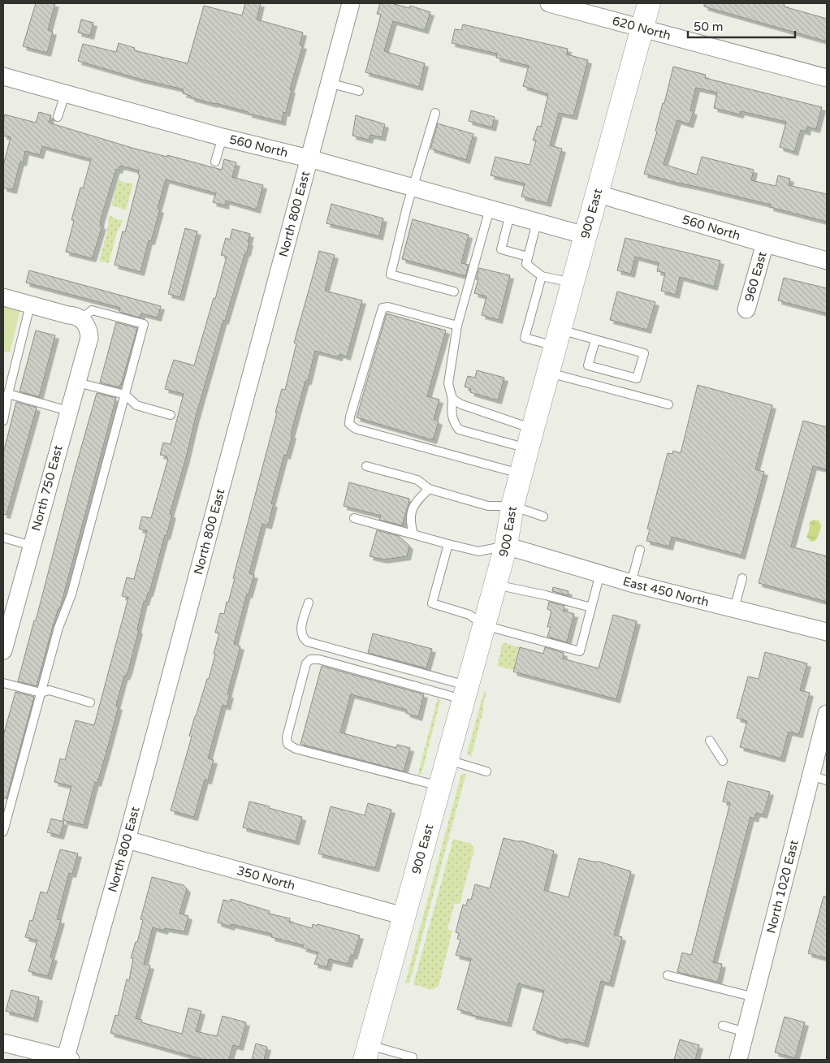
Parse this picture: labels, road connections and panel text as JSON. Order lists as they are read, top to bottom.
{
  "streets": {
    "main road": ["900 East"],
    "street": [
      "620 North",
      "560 North",
      "North 800 East",
      "960 East",
      "North 750 East",
      "East 450 North",
      "350 North",
      "North 1020 East"
    ]
  },
  "crossings": [
    ["620 North", "900 East"],
    ["560 North", "900 East"],
    ["560 North", "North 800 East"],
    ["560 North", "960 East"],
    ["900 East", "East 450 North"],
    ["900 East", "350 North"],
    ["North 800 East", "350 North"]
  ],
  "scale_bar": "50 m"
}
